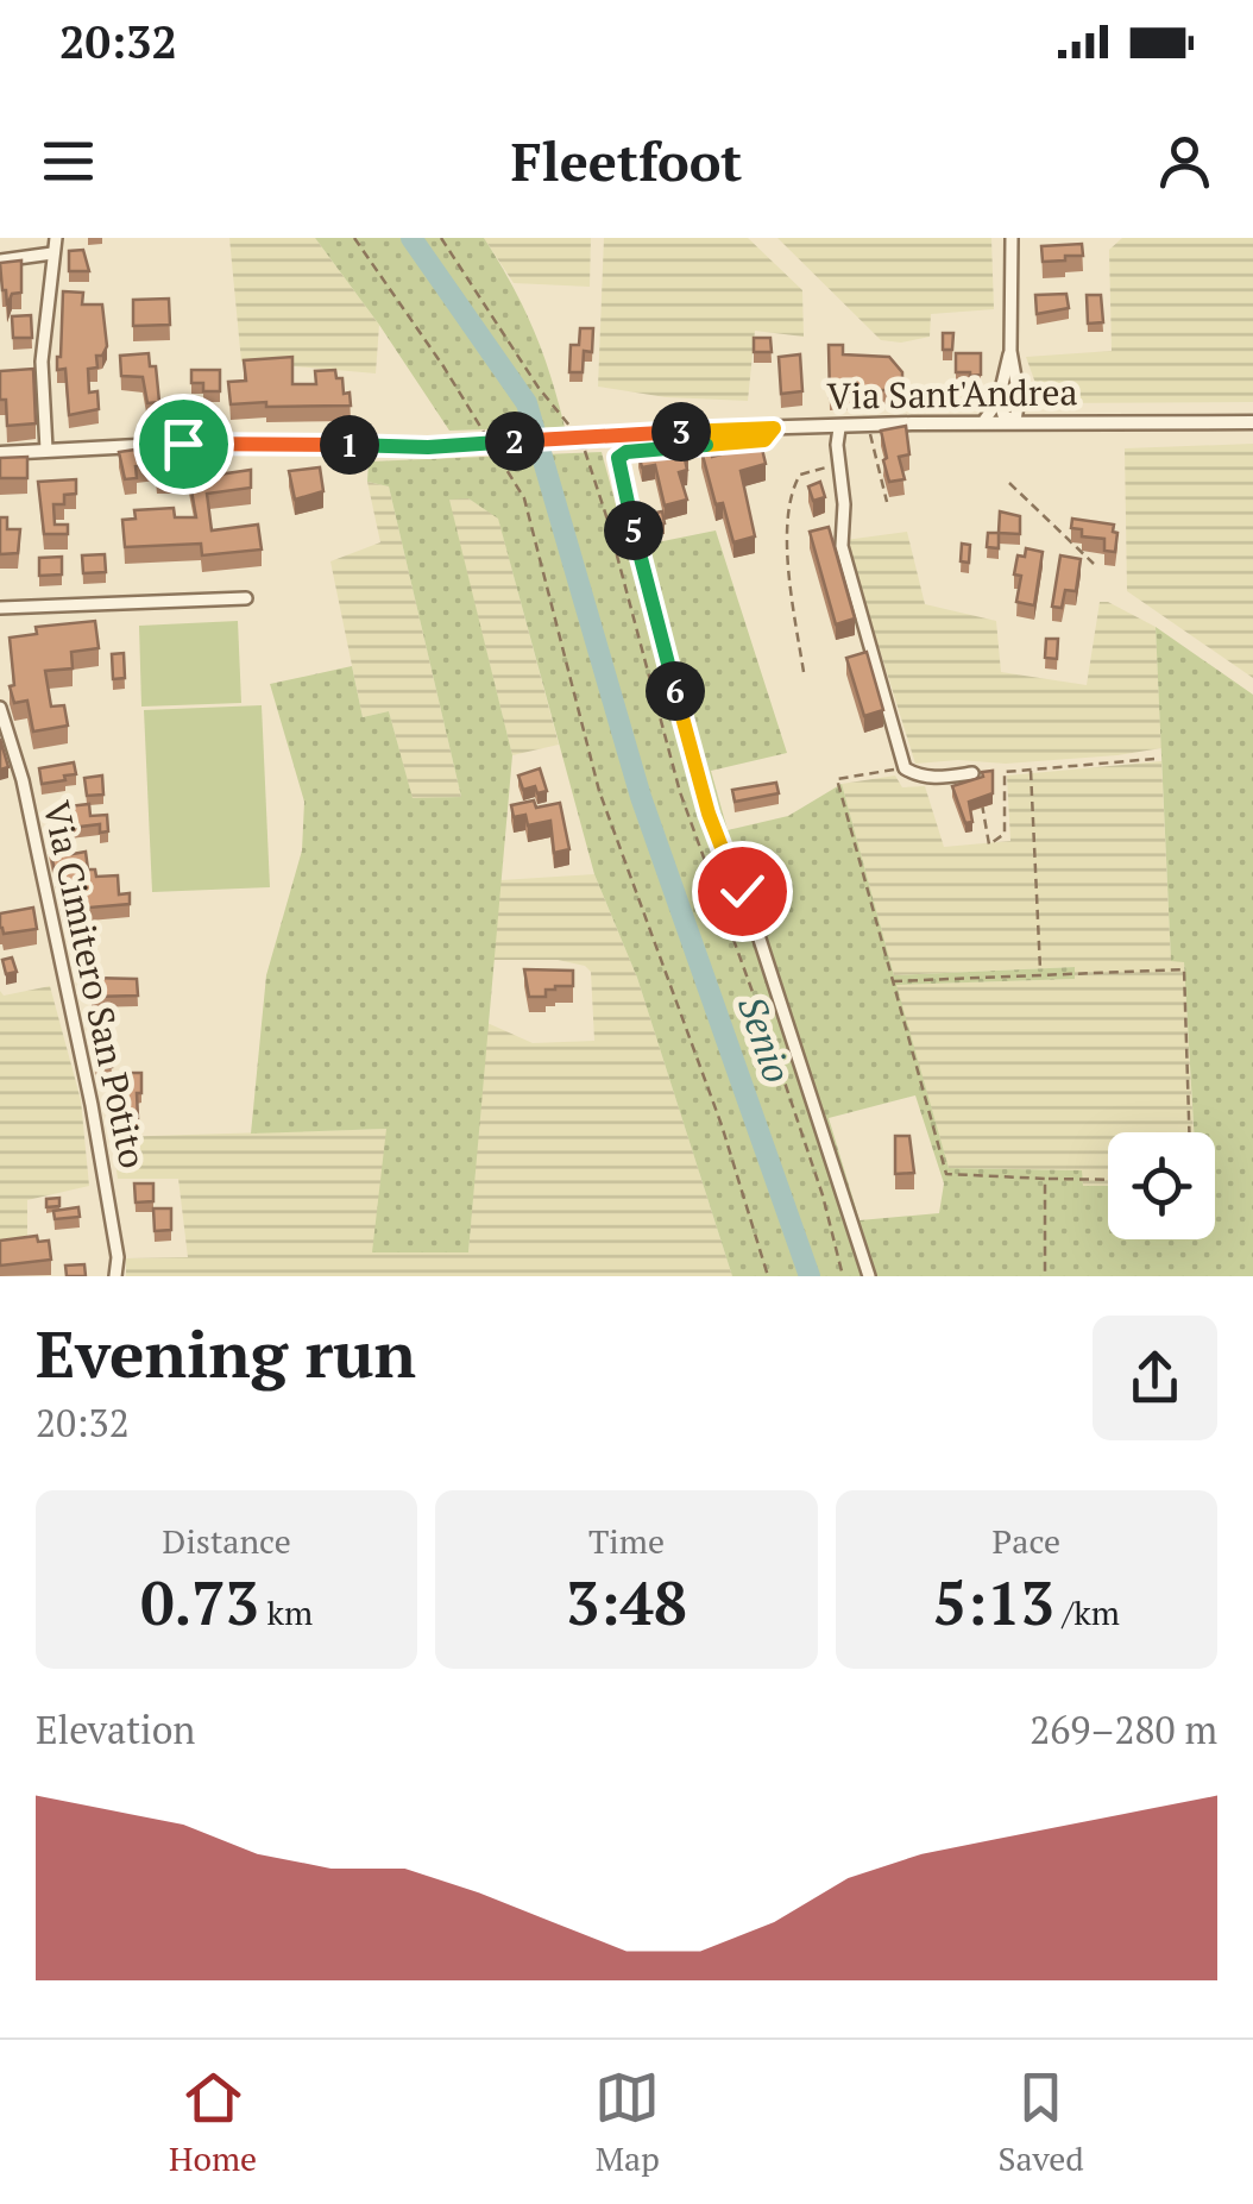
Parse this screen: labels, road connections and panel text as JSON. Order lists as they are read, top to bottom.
{
  "streets": {
    "street": ["Via Sant'Andrea", "Via Cimitero San Potito"]
  },
  "water": ["Senio"],
  "page": {
    "status": "20:32",
    "header": "Fleetfoot",
    "pins": [
      "3",
      "2",
      "1",
      "5",
      "6"
    ],
    "heading": ["Evening run", "20:32"],
    "stats": [
      ["Distance", "0.73 km"],
      ["Time", "3:48"],
      ["Pace", "5:13 /km"]
    ],
    "chart": ["Elevation", "269–280 m"],
    "tabs": ["Home", "Map", "Saved"]
  }
}
